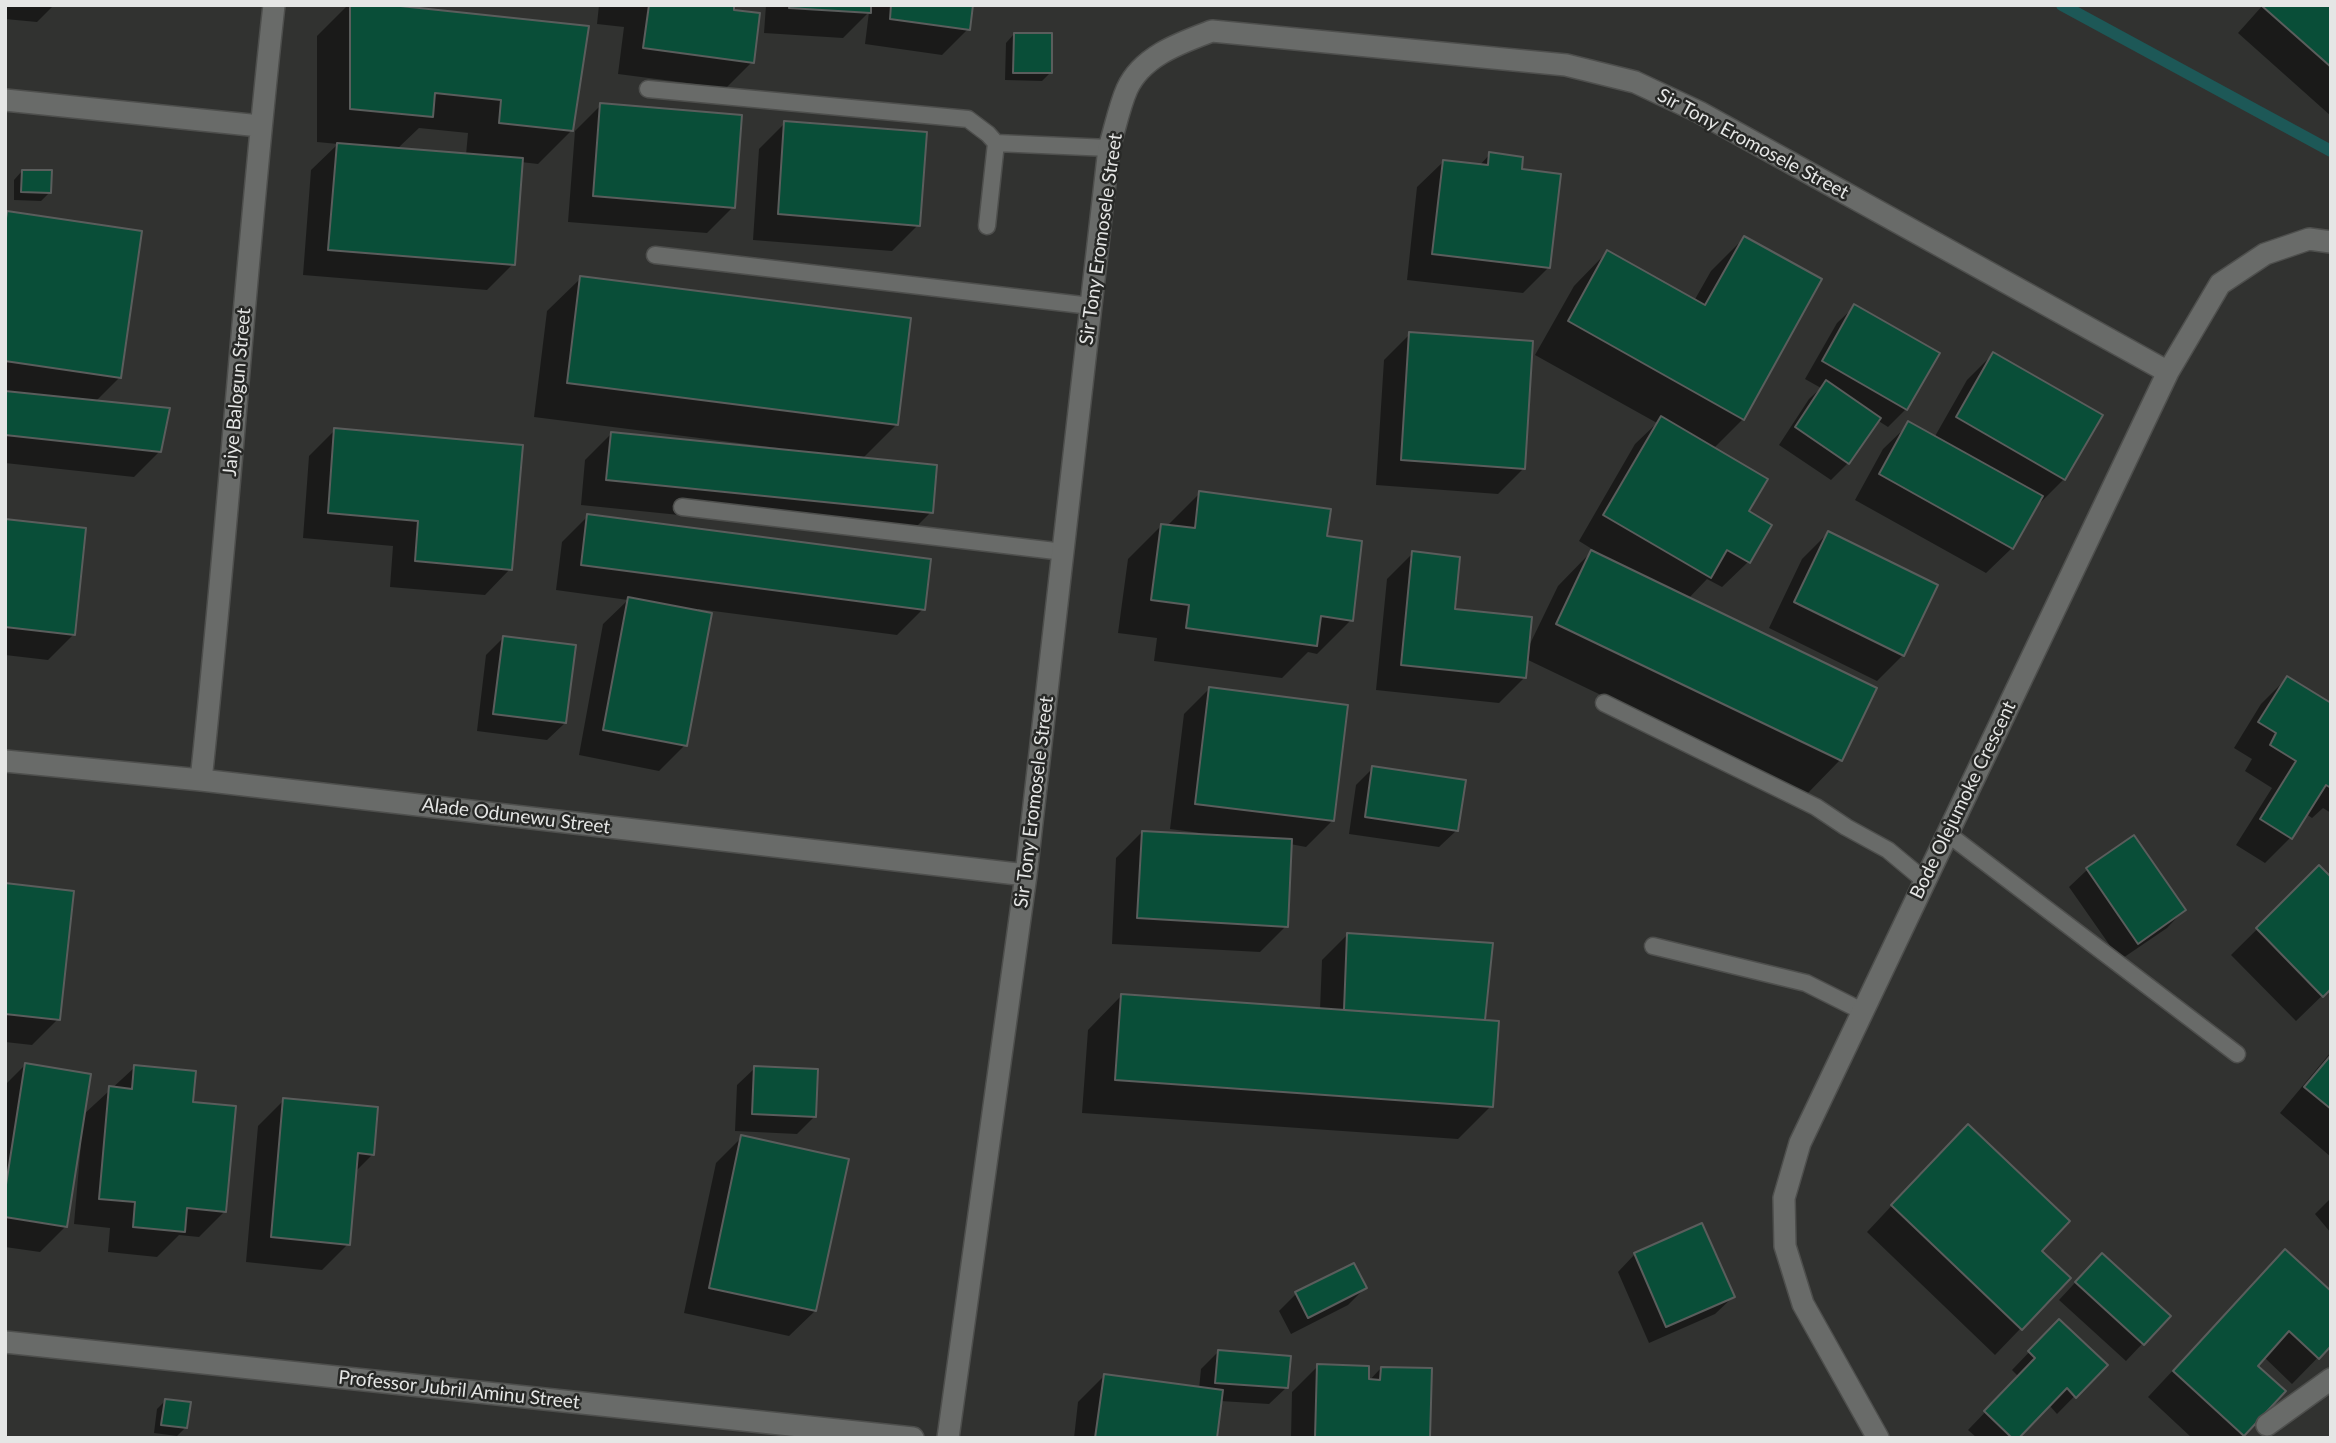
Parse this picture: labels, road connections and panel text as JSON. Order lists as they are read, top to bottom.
{
  "streets": {
    "street": [
      "Sir Tony Eromosele Street",
      "Jaiye Balogun Street",
      "Bode Olejumoke Crescent",
      "Alade Odunewu Street",
      "Professor Jubril Aminu Street"
    ]
  },
  "crossings": [
    ["Sir Tony Eromosele Street", "Bode Olejumoke Crescent"],
    ["Sir Tony Eromosele Street", "Alade Odunewu Street"],
    ["Jaiye Balogun Street", "Alade Odunewu Street"]
  ]
}
